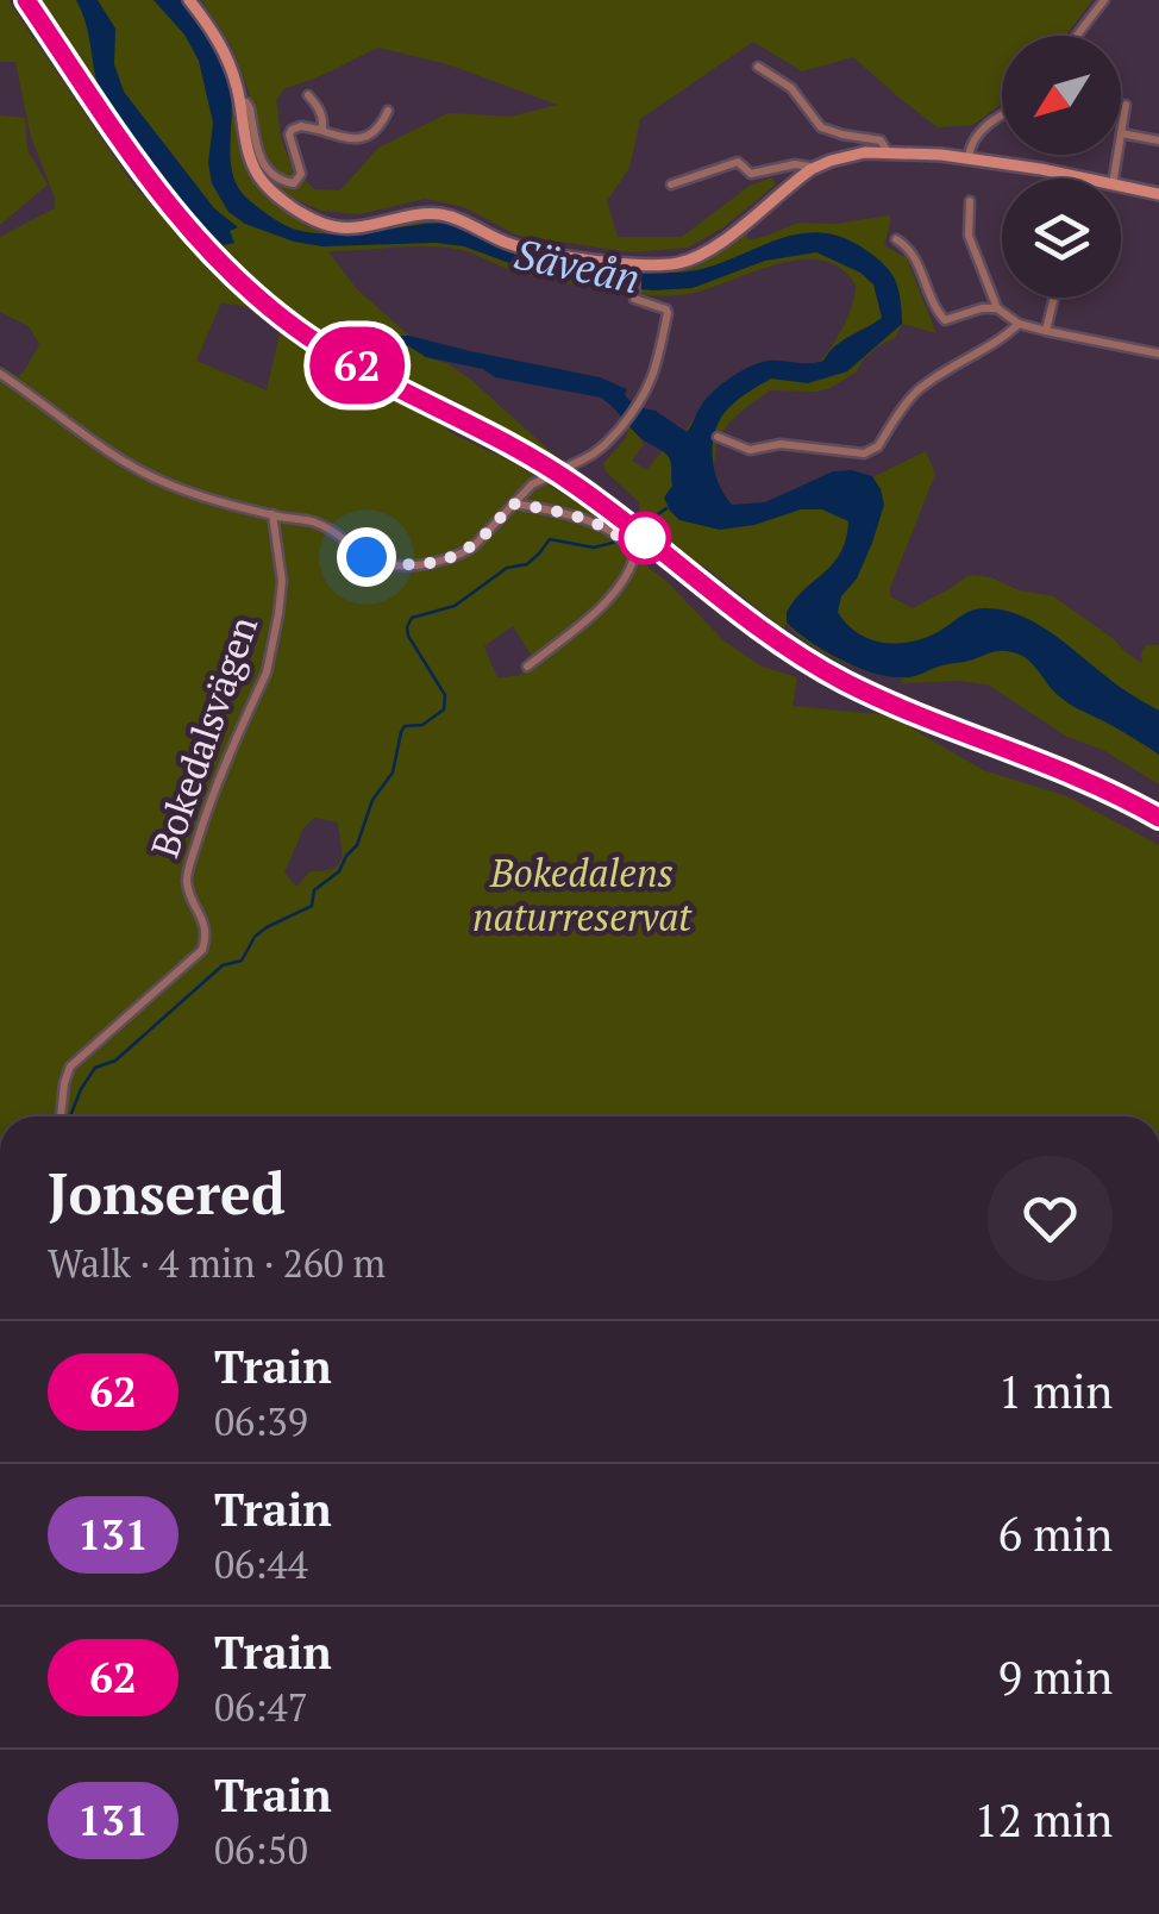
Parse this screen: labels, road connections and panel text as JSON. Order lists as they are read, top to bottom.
{
  "streets": {
    "street": ["Bokedalsvägen"]
  },
  "water": ["Säveån"],
  "parks": ["Bokedalens naturreservat"],
  "north": "bottom left",
  "page": {
    "on_map": "62",
    "heading": ["Jonsered", "Walk · 4 min · 260 m"],
    "list": [
      {
        "mark": "62",
        "name": "Train",
        "note": "06:39",
        "value": "1 min"
      },
      {
        "mark": "131",
        "name": "Train",
        "note": "06:44",
        "value": "6 min"
      },
      {
        "mark": "62",
        "name": "Train",
        "note": "06:47",
        "value": "9 min"
      },
      {
        "mark": "131",
        "name": "Train",
        "note": "06:50",
        "value": "12 min"
      }
    ]
  }
}
